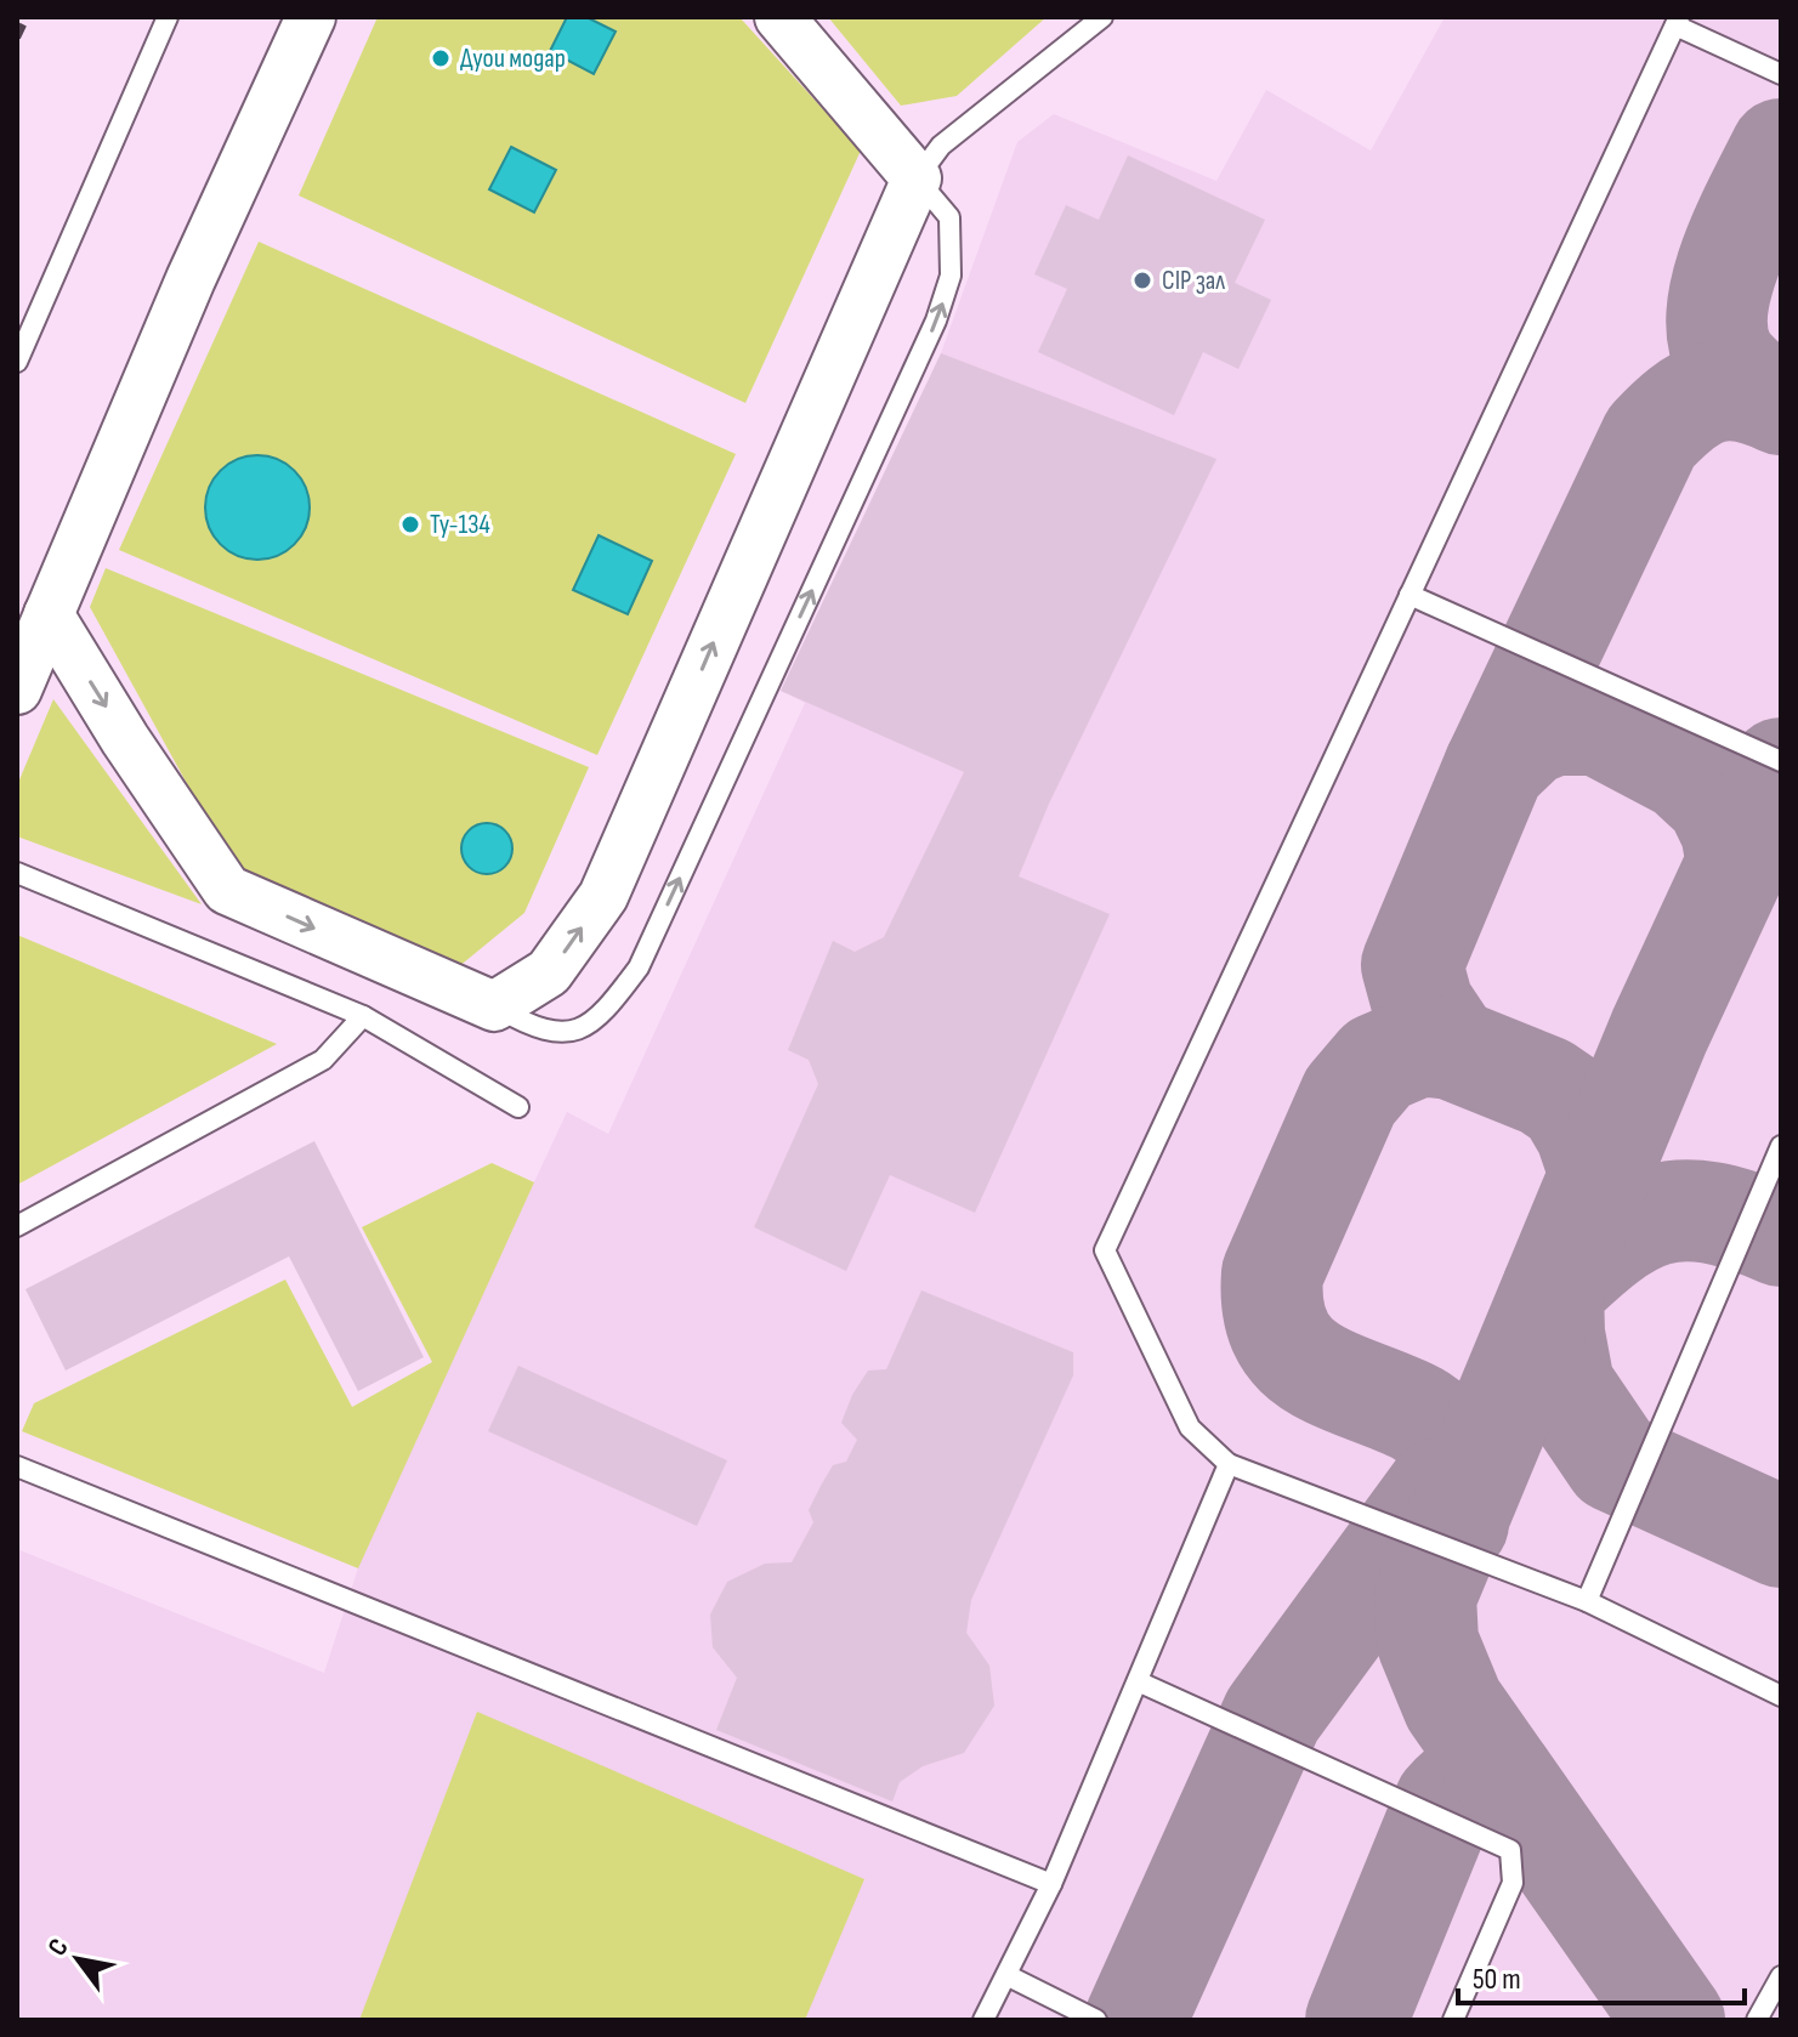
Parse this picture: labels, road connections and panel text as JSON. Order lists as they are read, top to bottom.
{
  "places": ["Дуои модар", "CIP зал", "Ту-134"],
  "scale_bar": "50 m",
  "north": "top left"
}
